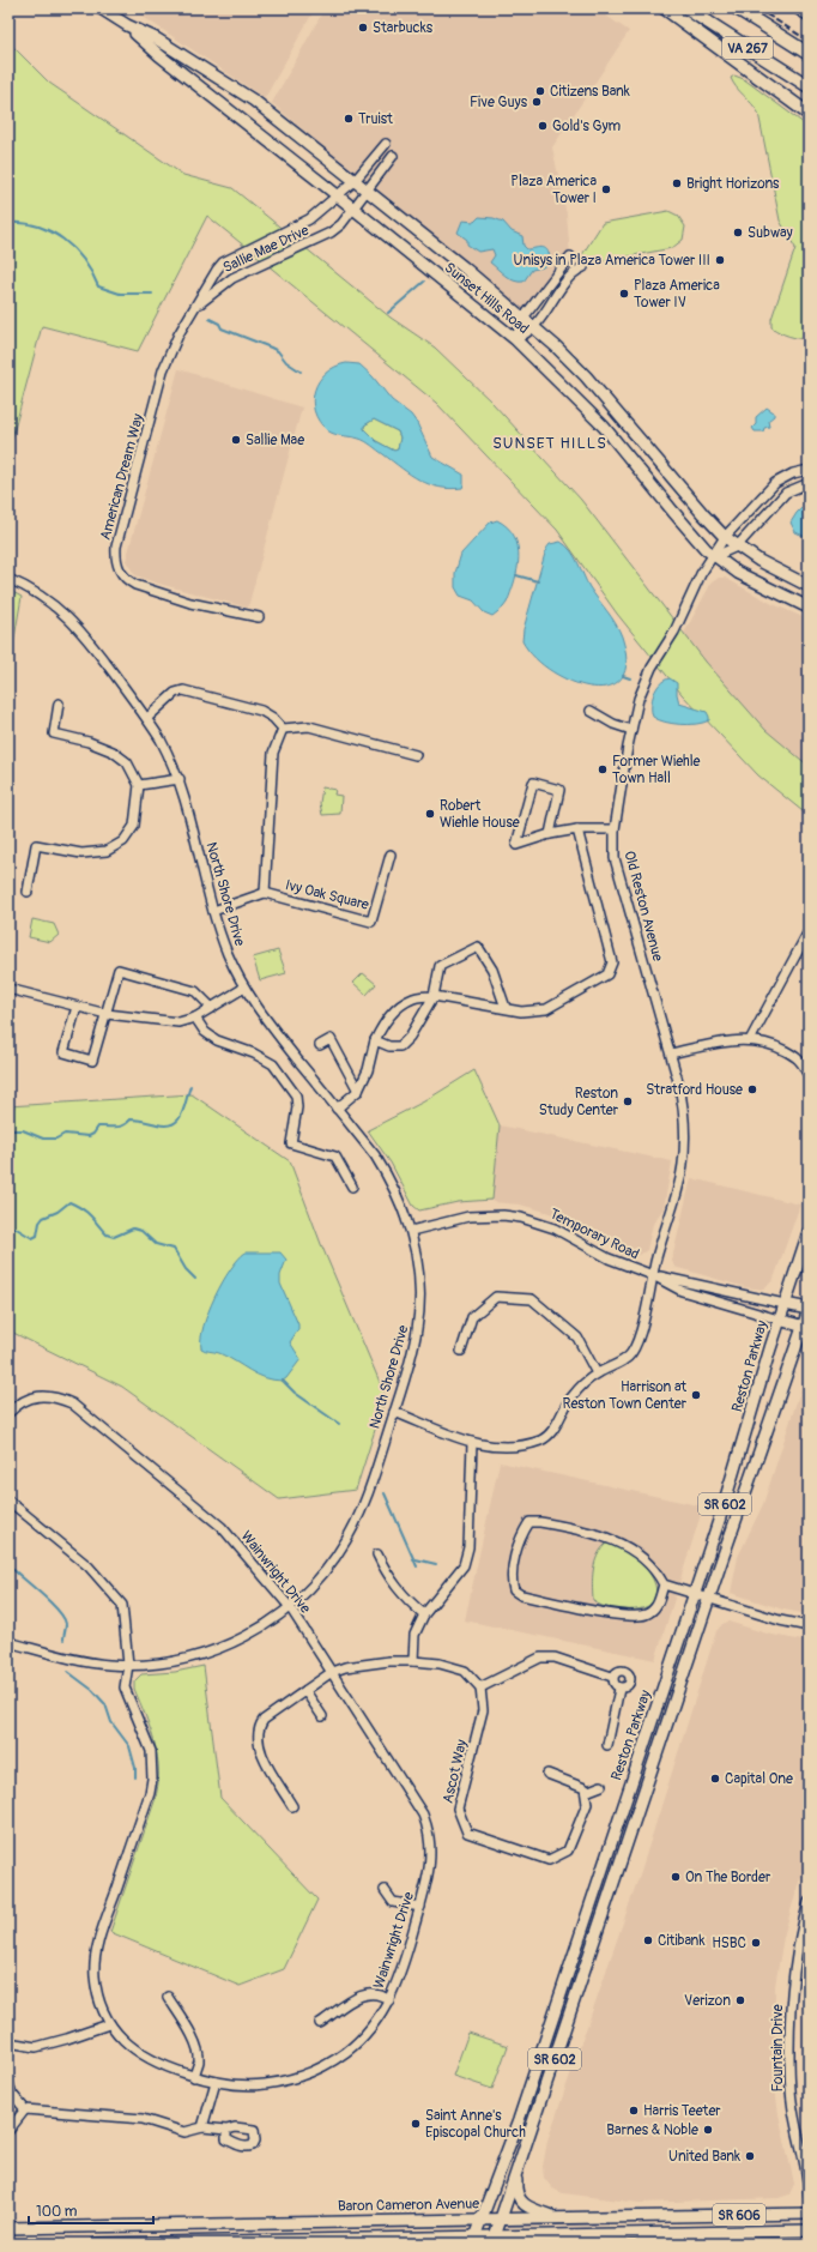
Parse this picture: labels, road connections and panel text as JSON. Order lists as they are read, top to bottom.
{
  "streets": {
    "highway": ["VA 267"],
    "main road": [
      "Sunset Hills Road",
      "Reston Parkway",
      "SR 602",
      "Baron Cameron Avenue",
      "SR 606"
    ],
    "street": [
      "Sallie Mae Drive",
      "American Dream Way",
      "North Shore Drive",
      "Ivy Oak Square",
      "Old Reston Avenue",
      "Temporary Road",
      "Wainwright Drive",
      "Ascot Way",
      "Fountain Drive"
    ]
  },
  "crossings": [
    ["Sallie Mae Drive", "Sunset Hills Road"],
    ["Sallie Mae Drive", "American Dream Way"],
    ["Sunset Hills Road", "Old Reston Avenue"],
    ["North Shore Drive", "Ivy Oak Square"],
    ["North Shore Drive", "Old Reston Avenue"],
    ["North Shore Drive", "Temporary Road"],
    ["North Shore Drive", "Wainwright Drive"],
    ["Old Reston Avenue", "Temporary Road"],
    ["Temporary Road", "Reston Parkway"],
    ["Reston Parkway", "Baron Cameron Avenue"],
    ["Reston Parkway", "SR 606"]
  ],
  "districts": ["SUNSET HILLS"],
  "places": [
    "Starbucks",
    "Citizens Bank",
    "Five Guys",
    "Truist",
    "Gold's Gym",
    "Bright Horizons",
    "Plaza America Tower I",
    "Subway",
    "Unisys in Plaza America Tower III",
    "Plaza America Tower IV",
    "Sallie Mae",
    "Former Wiehle Town Hall",
    "Robert Wiehle House",
    "Stratford House",
    "Reston Study Center",
    "Harrison at Reston Town Center",
    "Capital One",
    "On The Border",
    "Citibank",
    "HSBC",
    "Verizon",
    "Harris Teeter",
    "Saint Anne's Episcopal Church",
    "Barnes & Noble",
    "United Bank"
  ],
  "scale_bar": "100 m"
}
